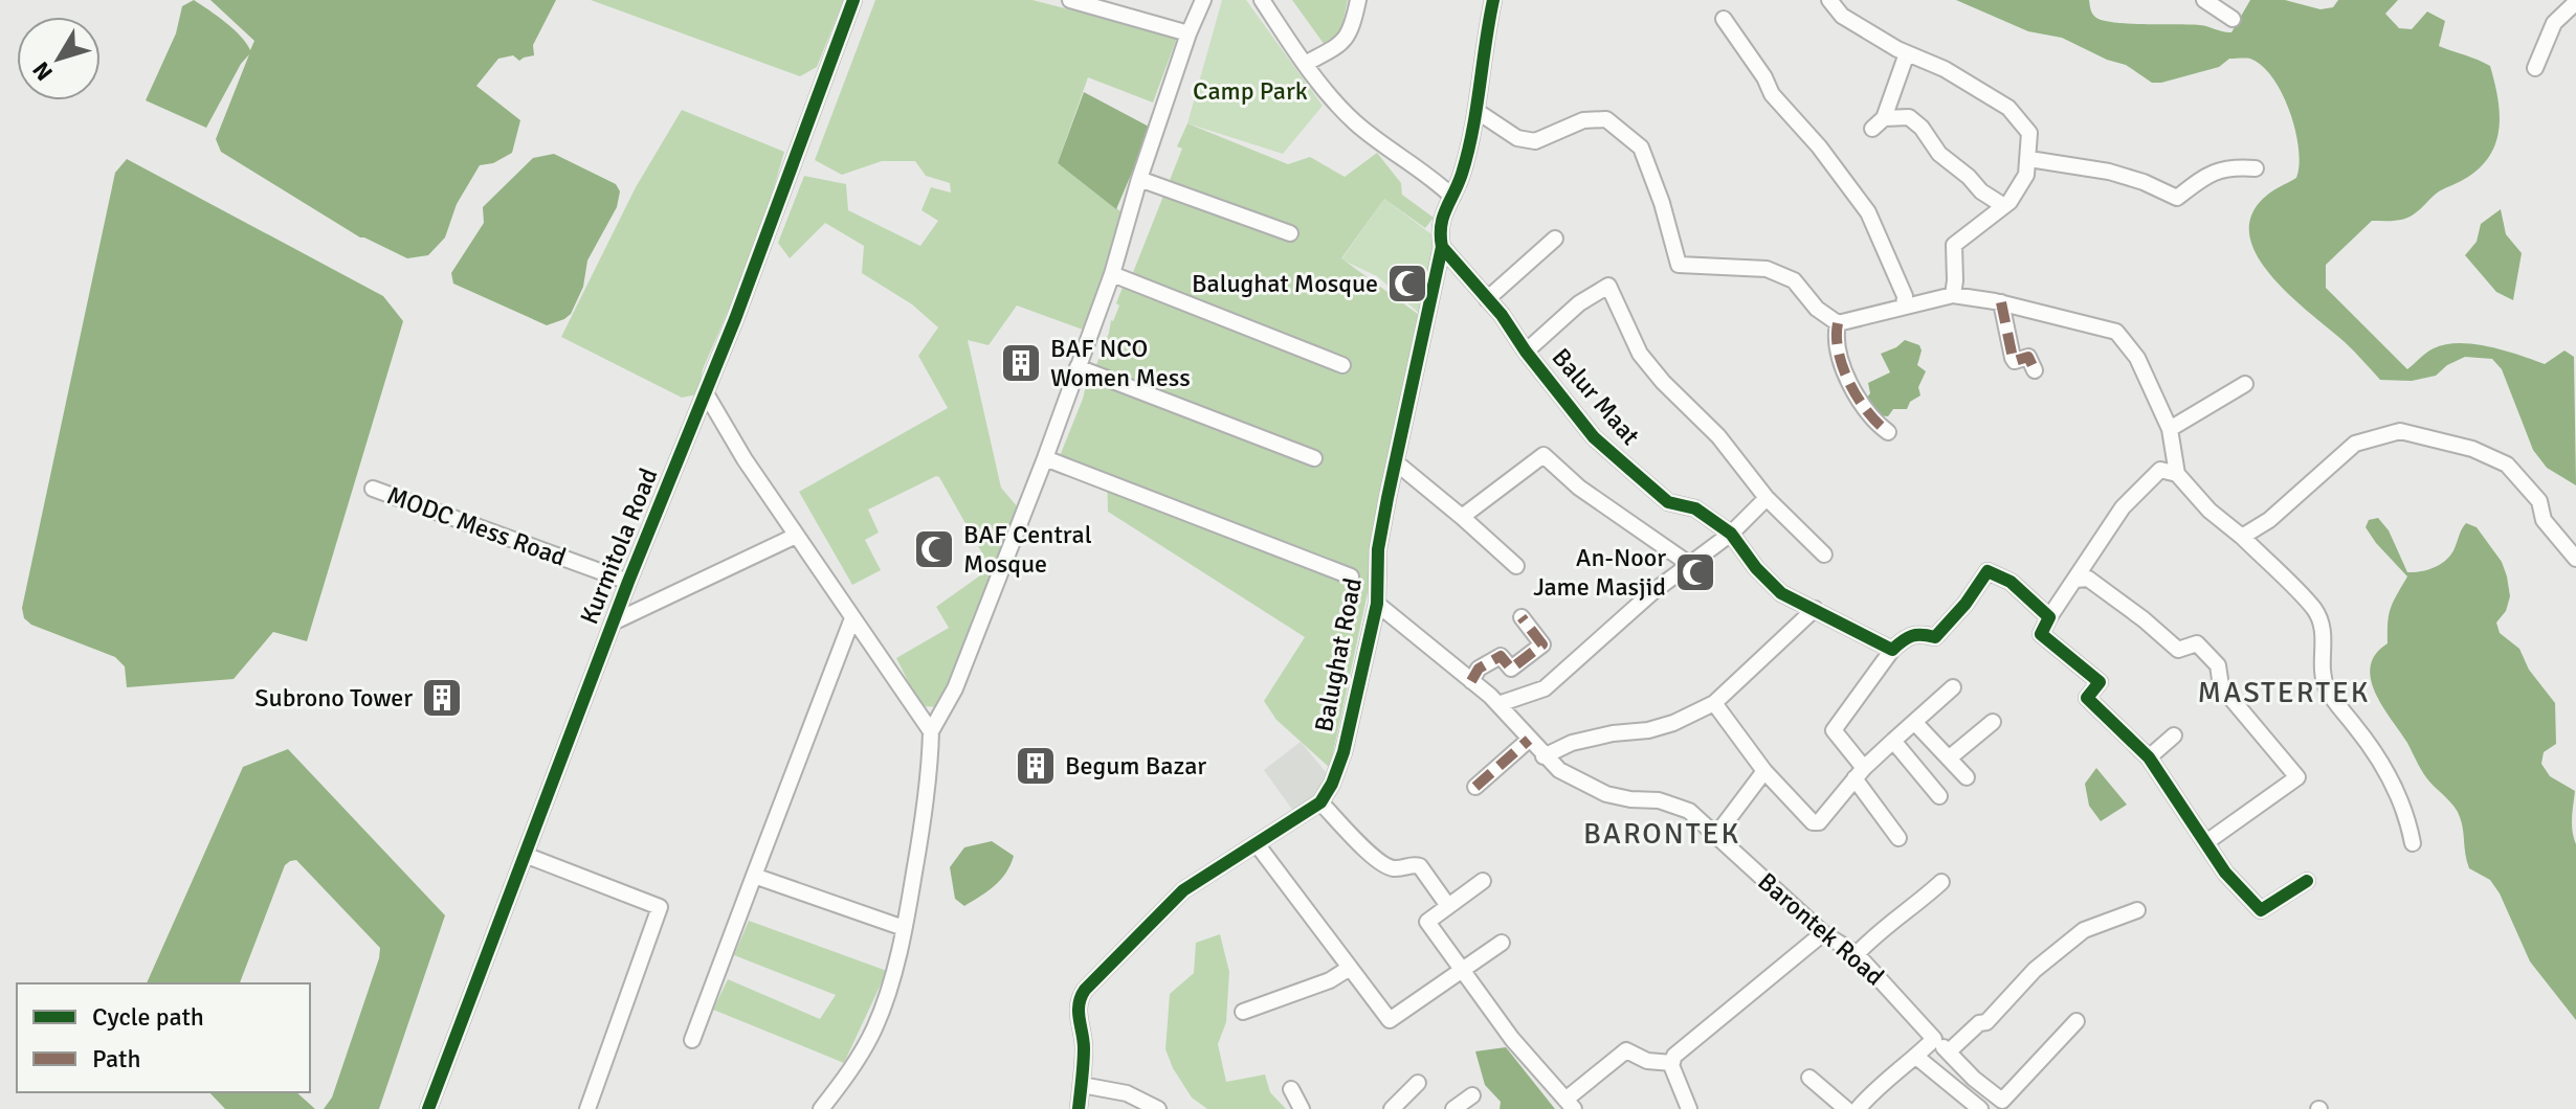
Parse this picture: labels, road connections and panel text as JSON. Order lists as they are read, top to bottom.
{
  "streets": {
    "street": [
      "Balur Maat",
      "MODC Mess Road",
      "Kurmitola Road",
      "Balughat Road",
      "Barontek Road"
    ]
  },
  "crossings": [
    ["Balur Maat", "Balughat Road"],
    ["MODC Mess Road", "Kurmitola Road"],
    ["Balughat Road", "Barontek Road"]
  ],
  "districts": ["MASTERTEK", "BARONTEK"],
  "parks": ["Camp Park"],
  "places": {
    "mosque": ["Balughat Mosque", "BAF Central Mosque", "An-Noor Jame Masjid"],
    "building": ["BAF NCO Women Mess", "Subrono Tower", "Begum Bazar"]
  },
  "legend": ["Cycle path", "Path"],
  "north": "bottom left"
}
